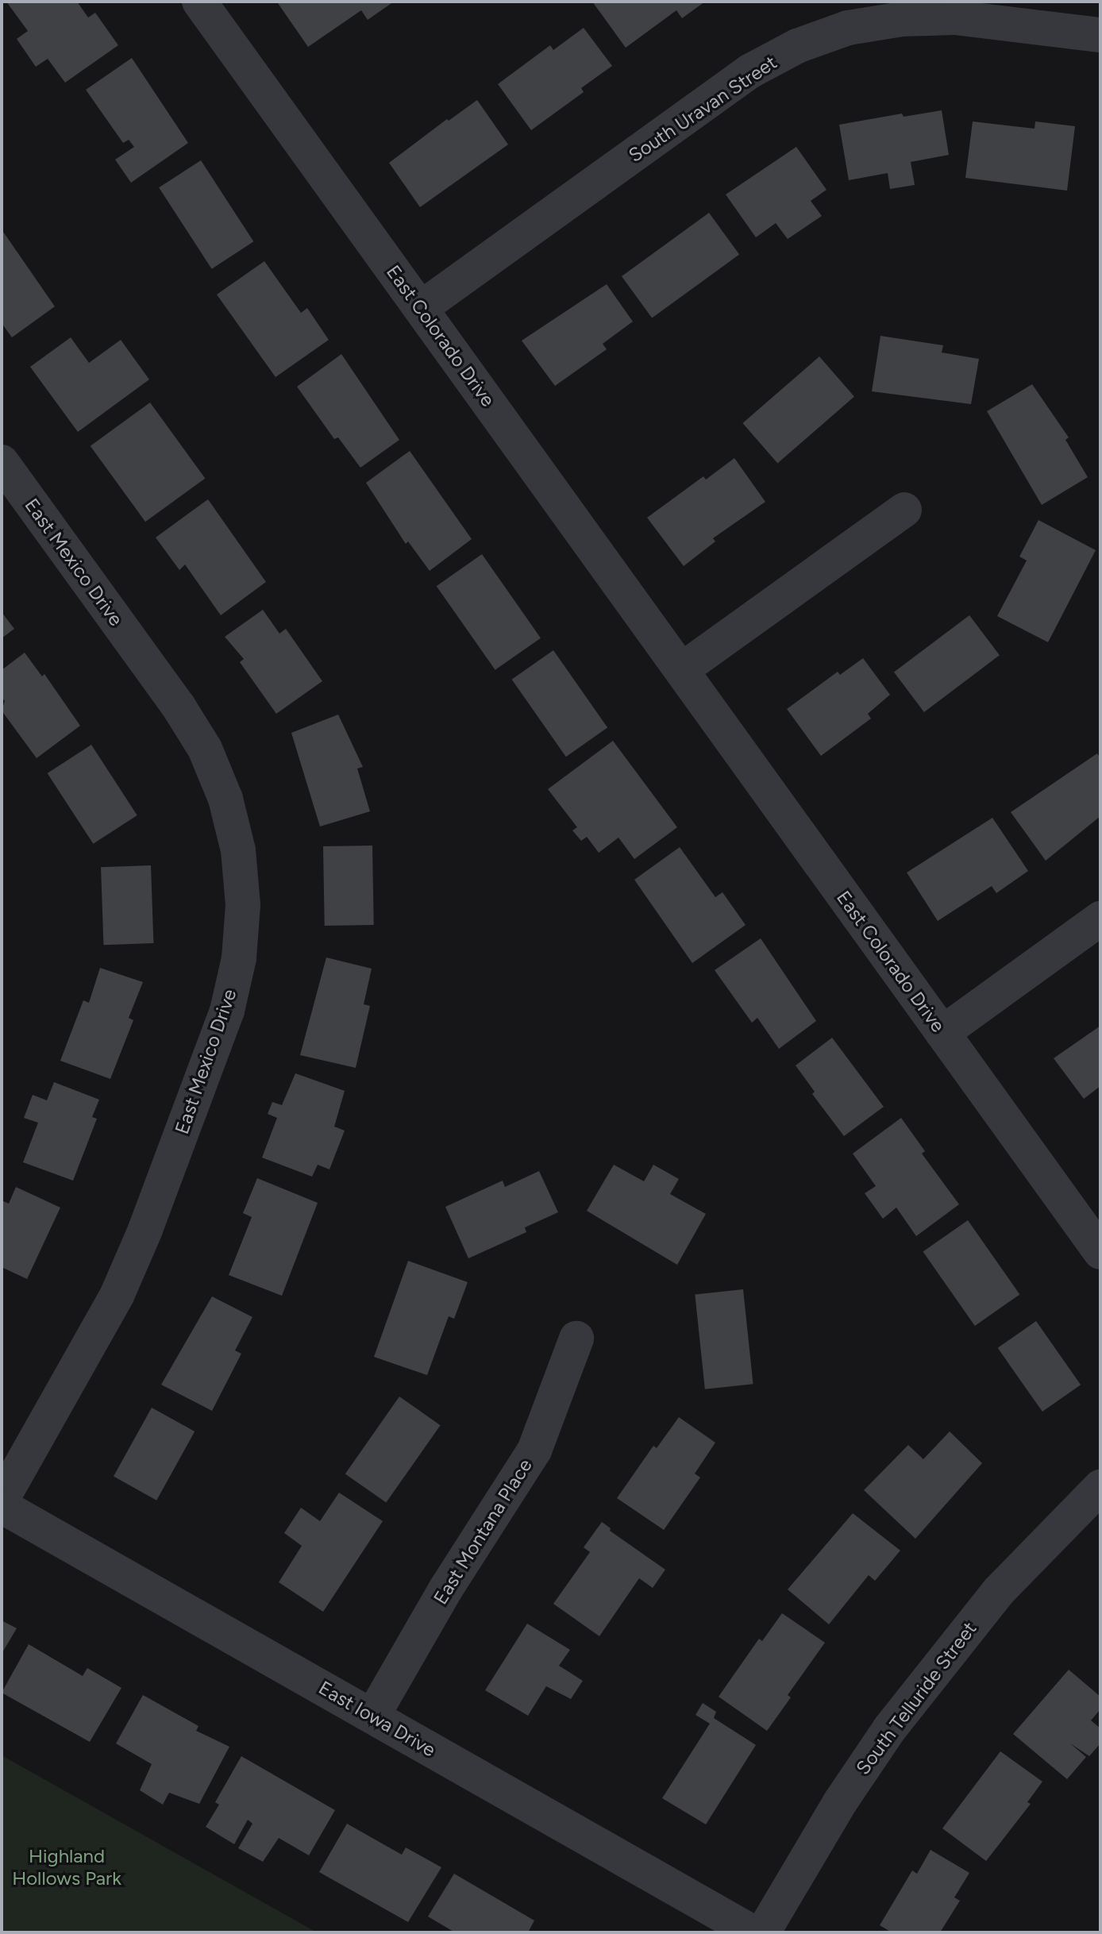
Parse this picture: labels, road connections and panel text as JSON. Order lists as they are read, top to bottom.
{
  "streets": {
    "street": [
      "South Uravan Street",
      "East Colorado Drive",
      "East Mexico Drive",
      "East Montana Place",
      "South Telluride Street",
      "East Iowa Drive"
    ]
  },
  "crossings": [
    ["South Uravan Street", "East Colorado Drive"],
    ["East Montana Place", "East Iowa Drive"]
  ],
  "parks": ["Highland Hollows Park"]
}
